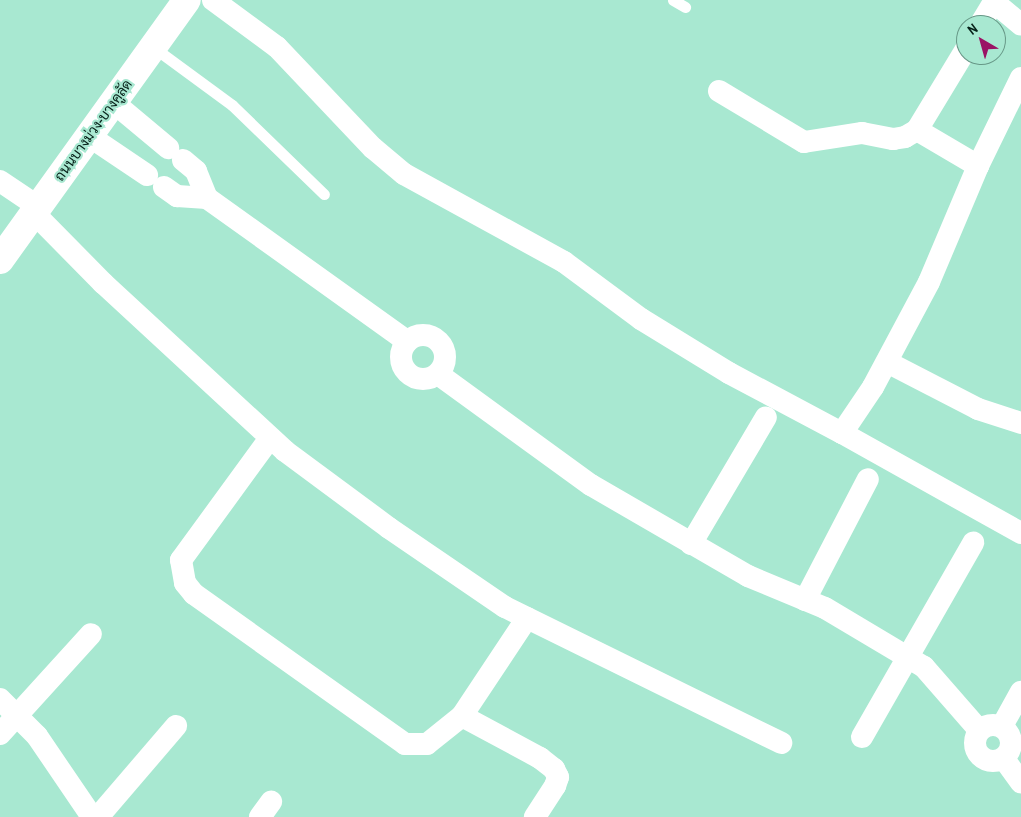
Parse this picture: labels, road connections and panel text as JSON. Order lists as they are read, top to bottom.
{
  "streets": {
    "street": ["ถนนบางม่วง-บางคูลัด"]
  },
  "north": "top left"
}
